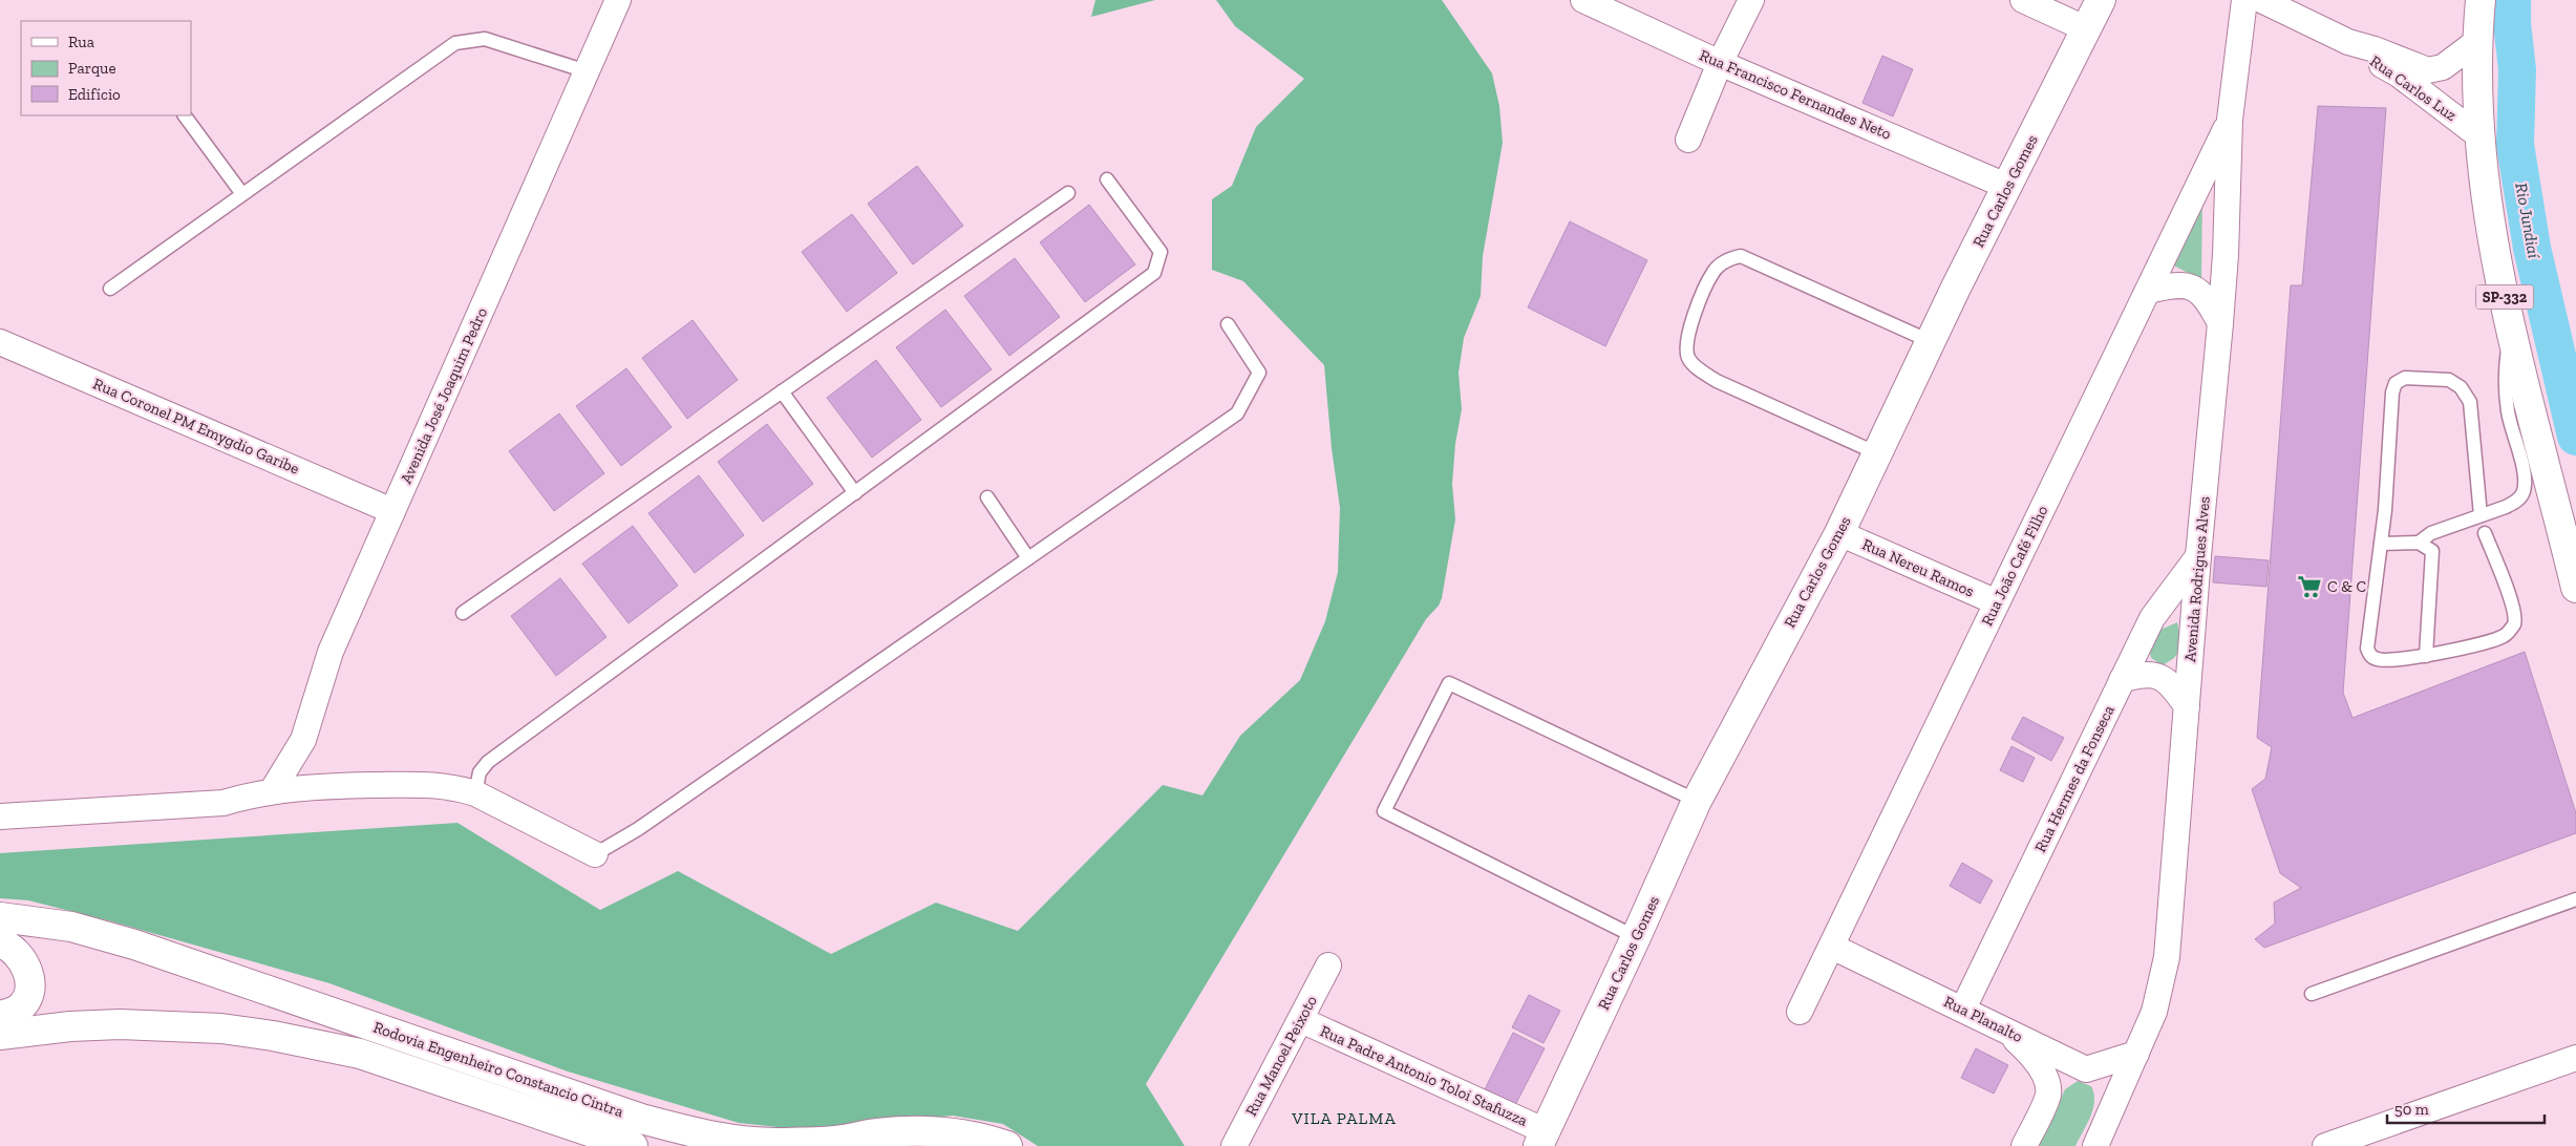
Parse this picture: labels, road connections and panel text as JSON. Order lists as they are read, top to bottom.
{
  "streets": {
    "main road": ["Rua Carlos Gomes", "SP-332", "Rodovia Engenheiro Constancio Cintra"],
    "street": [
      "Rua Carlos Luz",
      "Rua Francisco Fernandes Neto",
      "Avenida José Joaquim Pedro",
      "Rua Coronel PM Emygdio Garibe",
      "Rua João Café Filho",
      "Rua Nereu Ramos",
      "Avenida Rodrigues Alves",
      "Rua Hermes da Fonseca",
      "Rua Planalto",
      "Rua Manoel Peixoto",
      "Rua Padre Antonio Toloi Stafuzza"
    ]
  },
  "crossings": [
    ["Rua Carlos Luz", "SP-332"],
    ["Rua Francisco Fernandes Neto", "Rua Carlos Gomes"],
    ["Rua Carlos Gomes", "Rua Nereu Ramos"],
    ["Rua Carlos Gomes", "Rua Padre Antonio Toloi Stafuzza"],
    ["Avenida José Joaquim Pedro", "Rua Coronel PM Emygdio Garibe"],
    ["Rua João Café Filho", "Rua Nereu Ramos"],
    ["Rua João Café Filho", "Avenida Rodrigues Alves"],
    ["Rua João Café Filho", "Rua Planalto"],
    ["Avenida Rodrigues Alves", "Rua Hermes da Fonseca"],
    ["Avenida Rodrigues Alves", "Rua Planalto"],
    ["Rua Hermes da Fonseca", "Rua Planalto"],
    ["Rua Manoel Peixoto", "Rua Padre Antonio Toloi Stafuzza"]
  ],
  "districts": ["VILA PALMA"],
  "water": ["Rio Jundiaí"],
  "places": {
    "supermarket": ["C & C"]
  },
  "legend": ["Rua", "Parque", "Edifício"],
  "scale_bar": "50 m"
}
